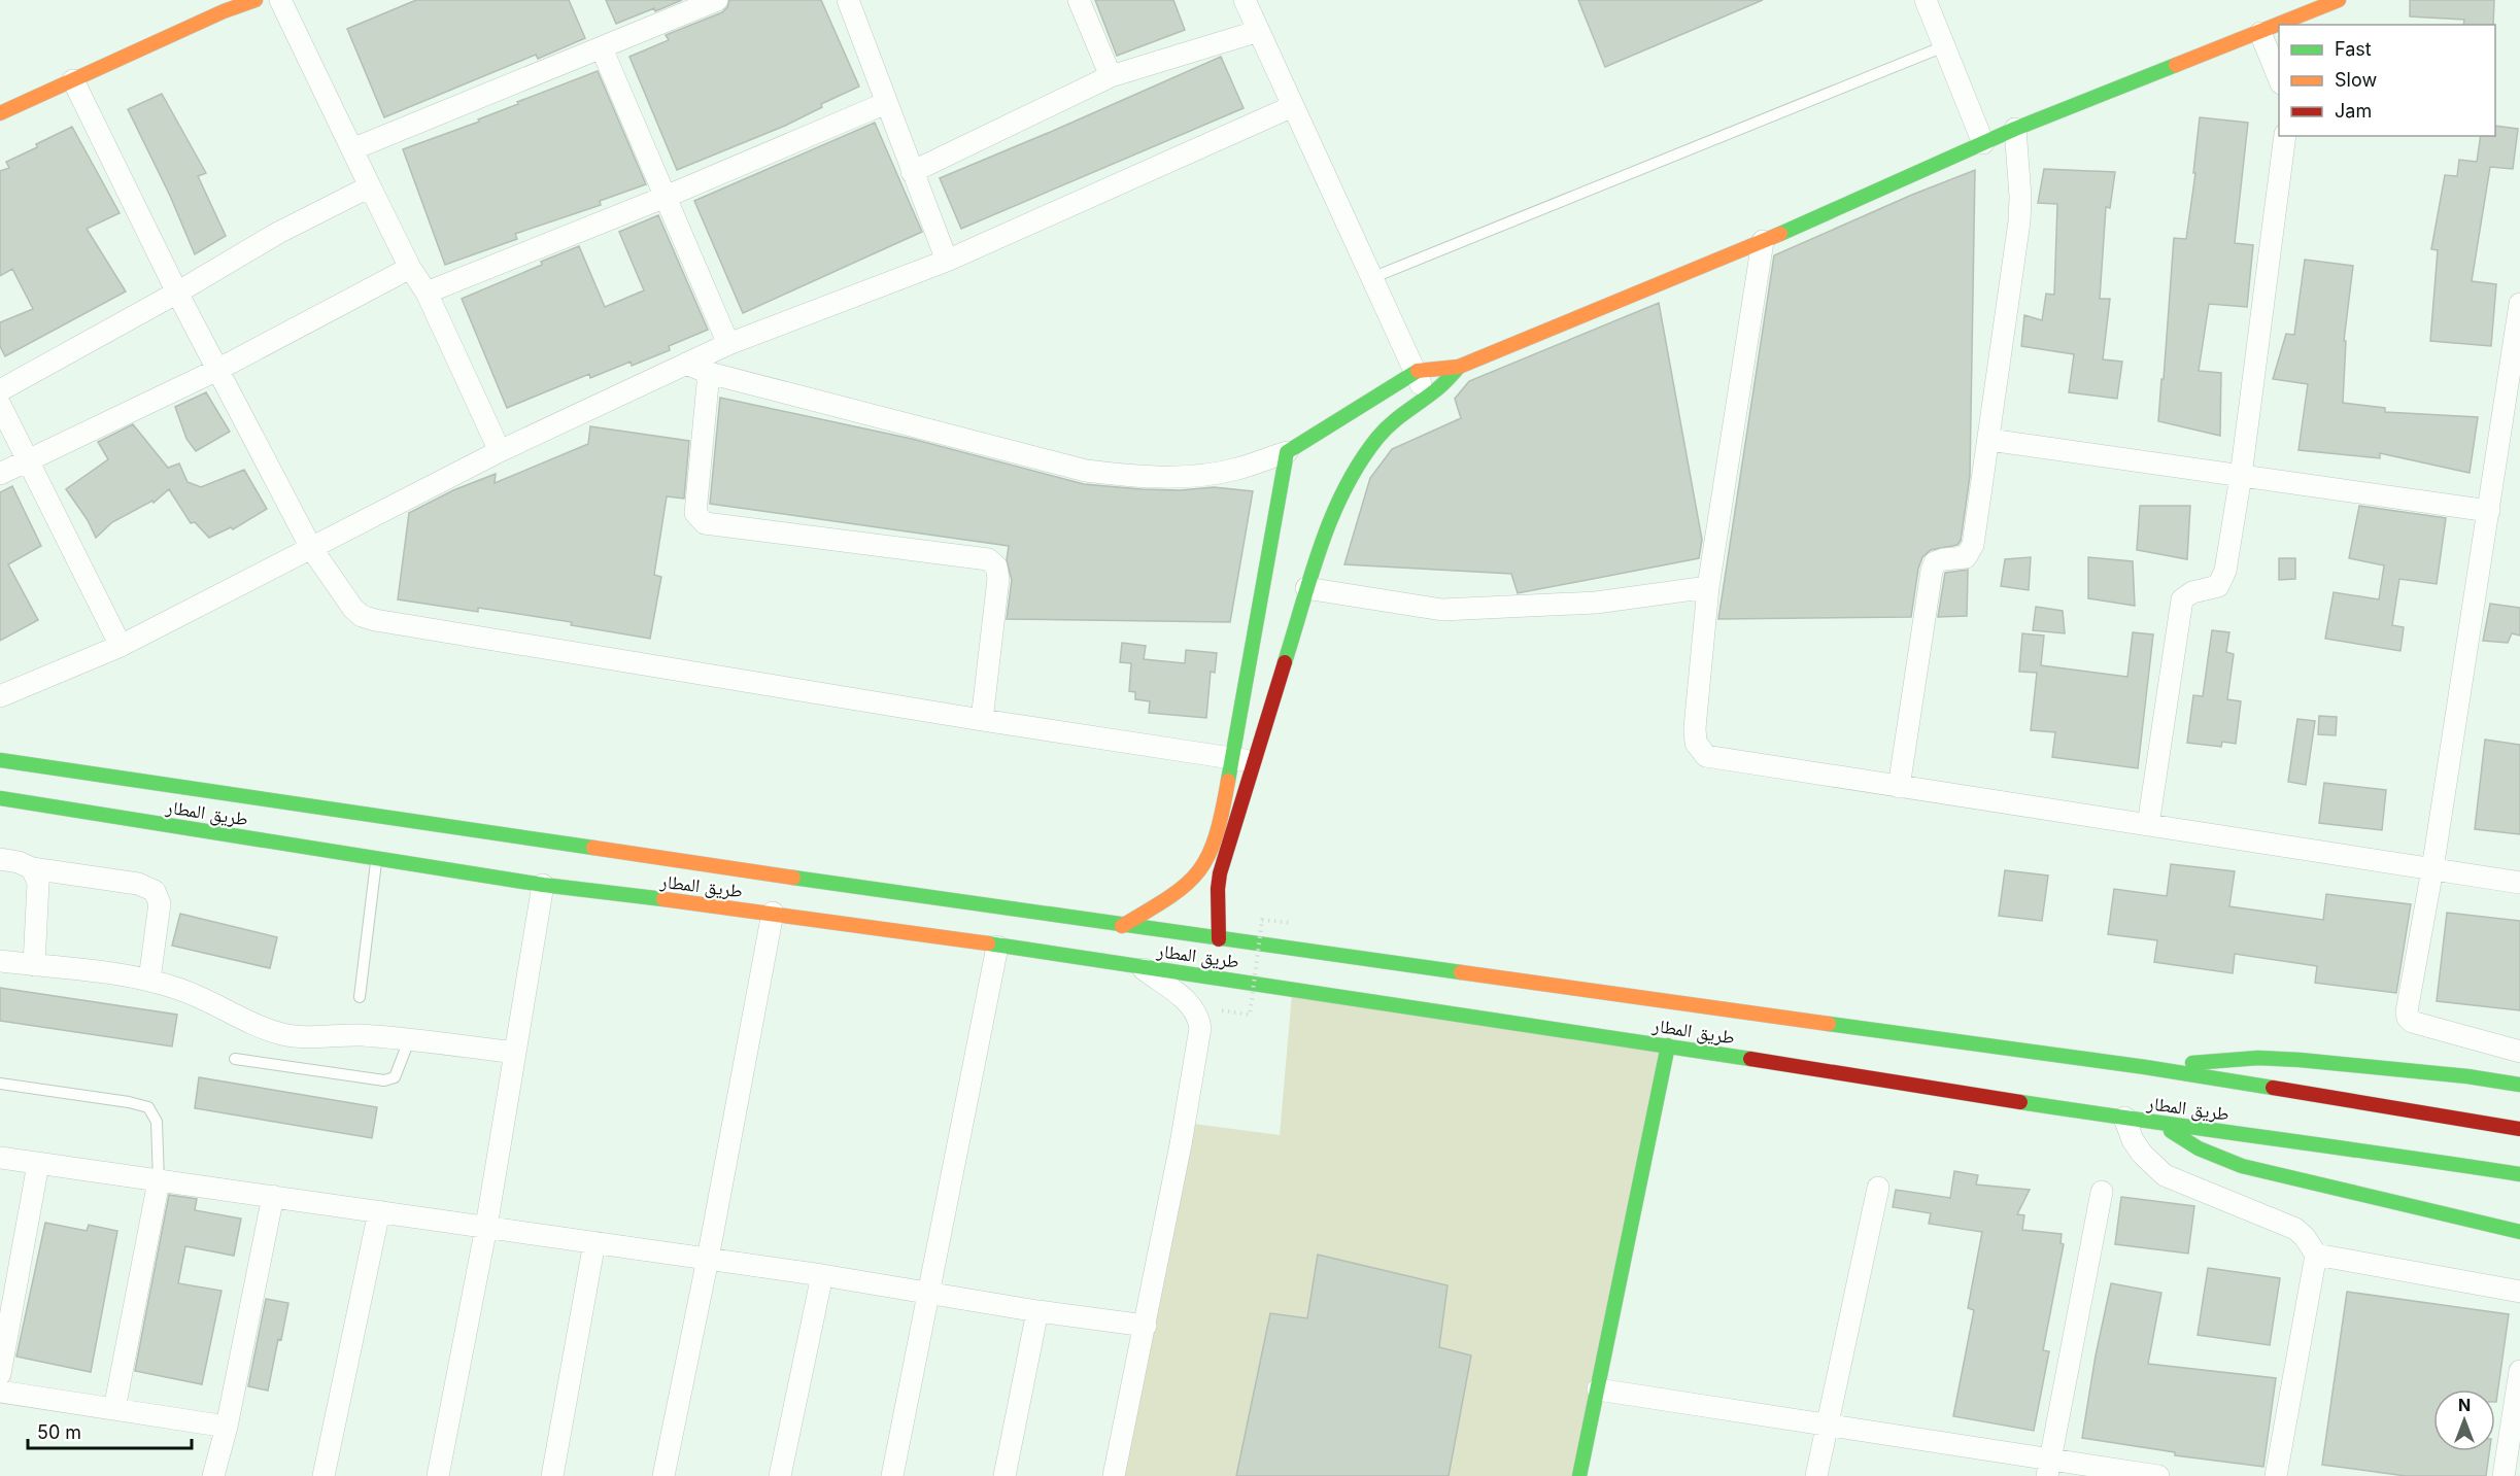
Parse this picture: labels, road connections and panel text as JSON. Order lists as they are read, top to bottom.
{
  "streets": {
    "main road": ["طريق المطار"]
  },
  "legend": ["Fast", "Slow", "Jam"],
  "scale_bar": "50 m",
  "north": "top"
}
